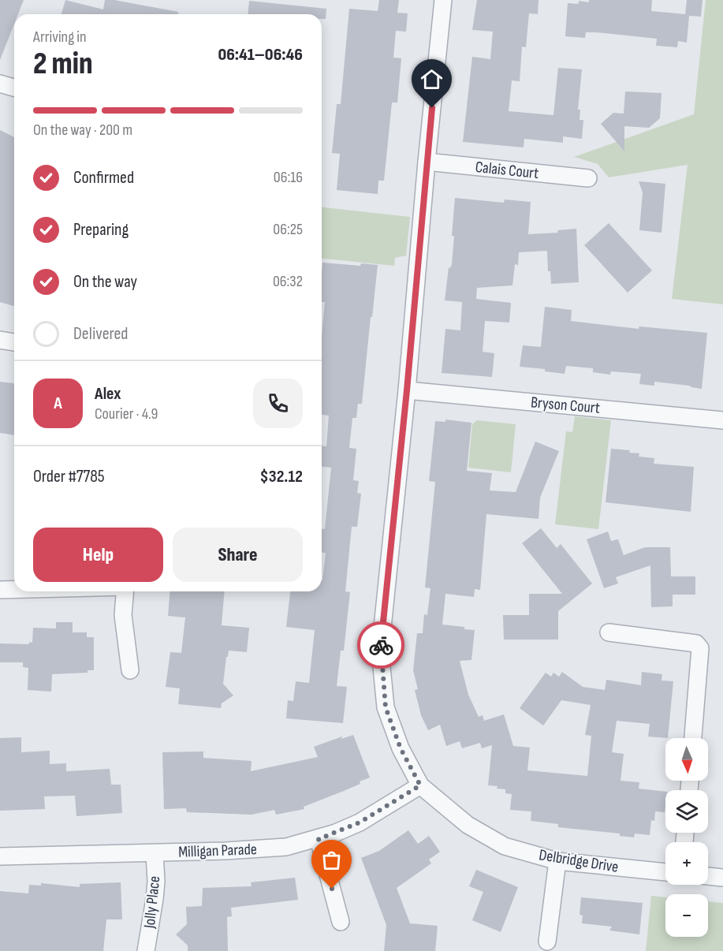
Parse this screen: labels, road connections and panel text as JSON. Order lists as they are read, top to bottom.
{
  "streets": {
    "street": [
      "Calais Court",
      "Bryson Court",
      "Milligan Parade",
      "Delbridge Drive",
      "Jolly Place"
    ]
  },
  "crossings": [
    ["Calais Court", "Delbridge Drive"],
    ["Bryson Court", "Delbridge Drive"],
    ["Milligan Parade", "Delbridge Drive"],
    ["Milligan Parade", "Jolly Place"]
  ],
  "north": "bottom",
  "page": {
    "heading": ["2 min", "Arriving in", "06:41–06:46"],
    "panel": [
      "Alex",
      "Courier · 4.9",
      "Order #7785",
      "$32.12"
    ],
    "bar": "On the way · 200 m",
    "list": [
      ["Confirmed", "06:16"],
      ["Preparing", "06:25"],
      ["On the way", "06:32"],
      "Delivered"
    ],
    "round": "A",
    "buttons": ["Help", "Share"],
    "map_buttons": ["+", "−"]
  }
}
